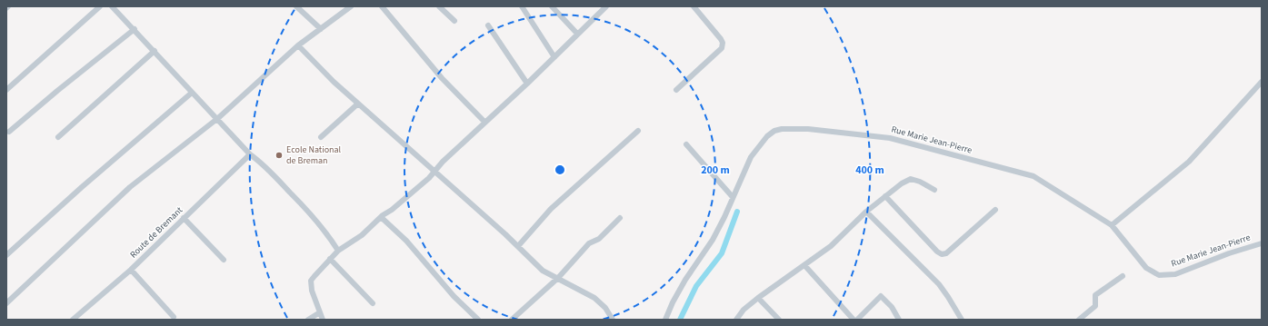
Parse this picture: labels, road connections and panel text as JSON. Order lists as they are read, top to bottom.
{
  "streets": {
    "street": ["Rue Marie Jean-Pierre", "Route de Bremant"]
  },
  "places": ["Ecole National de Breman"],
  "rings": ["200 m", "400 m"]
}
